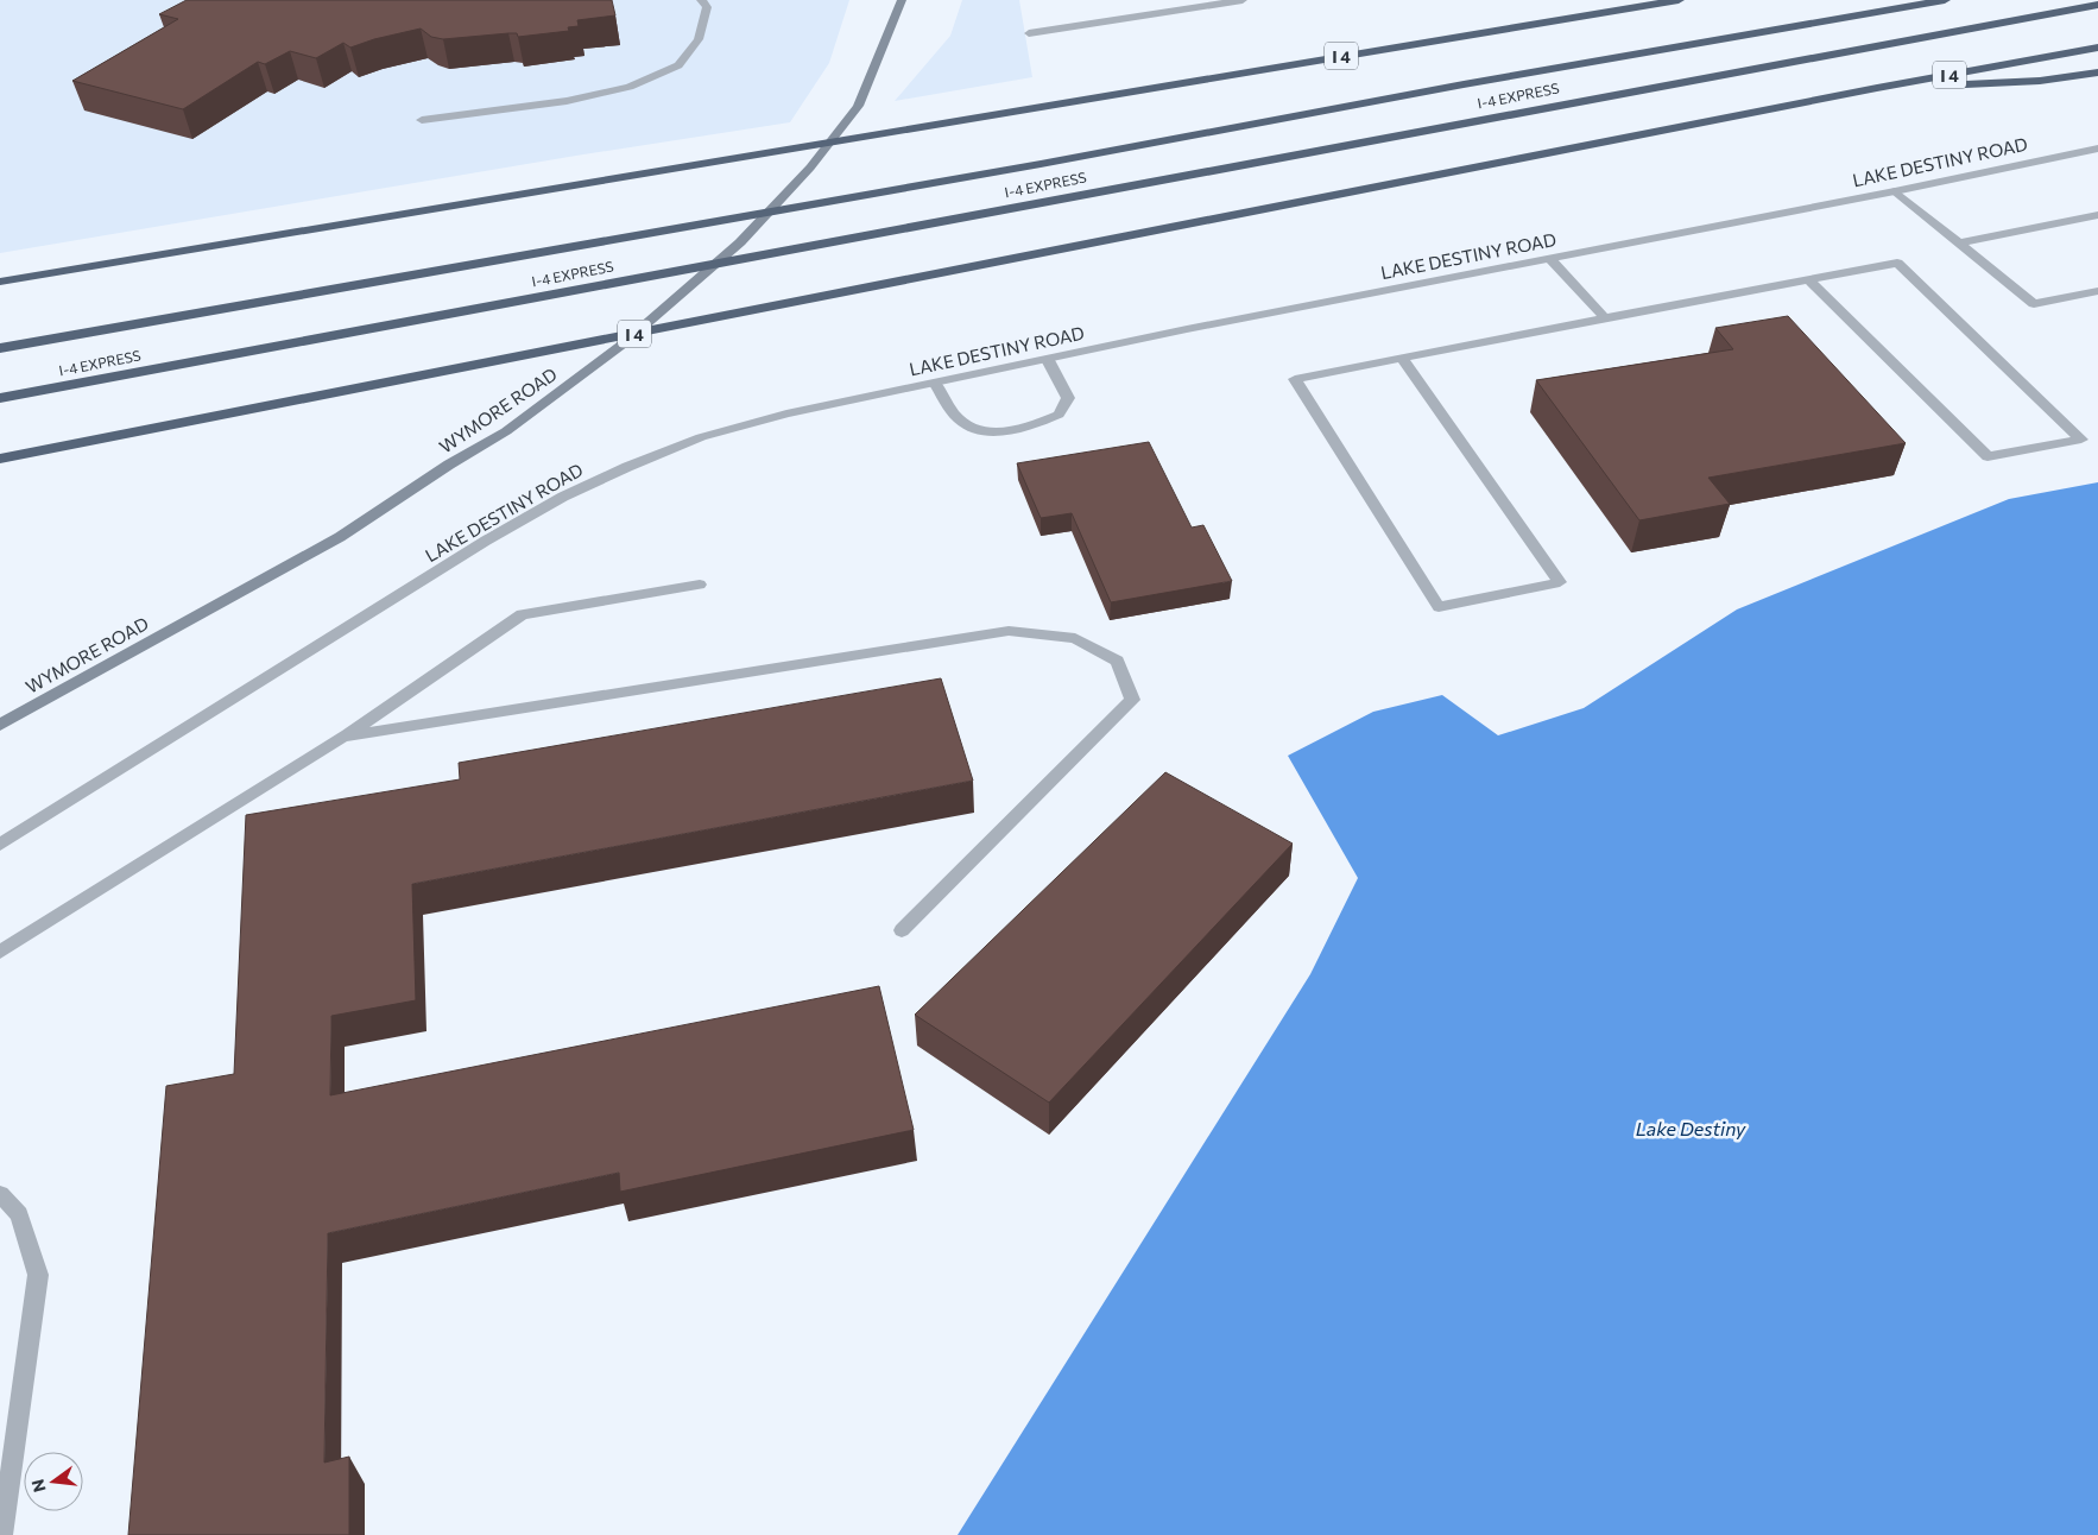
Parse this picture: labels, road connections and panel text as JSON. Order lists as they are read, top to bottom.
{
  "streets": {
    "highway": ["I 4", "I-4 EXPRESS"],
    "main road": ["WYMORE ROAD"],
    "street": ["LAKE DESTINY ROAD"]
  },
  "water": ["Lake Destiny"],
  "north": "left"
}
